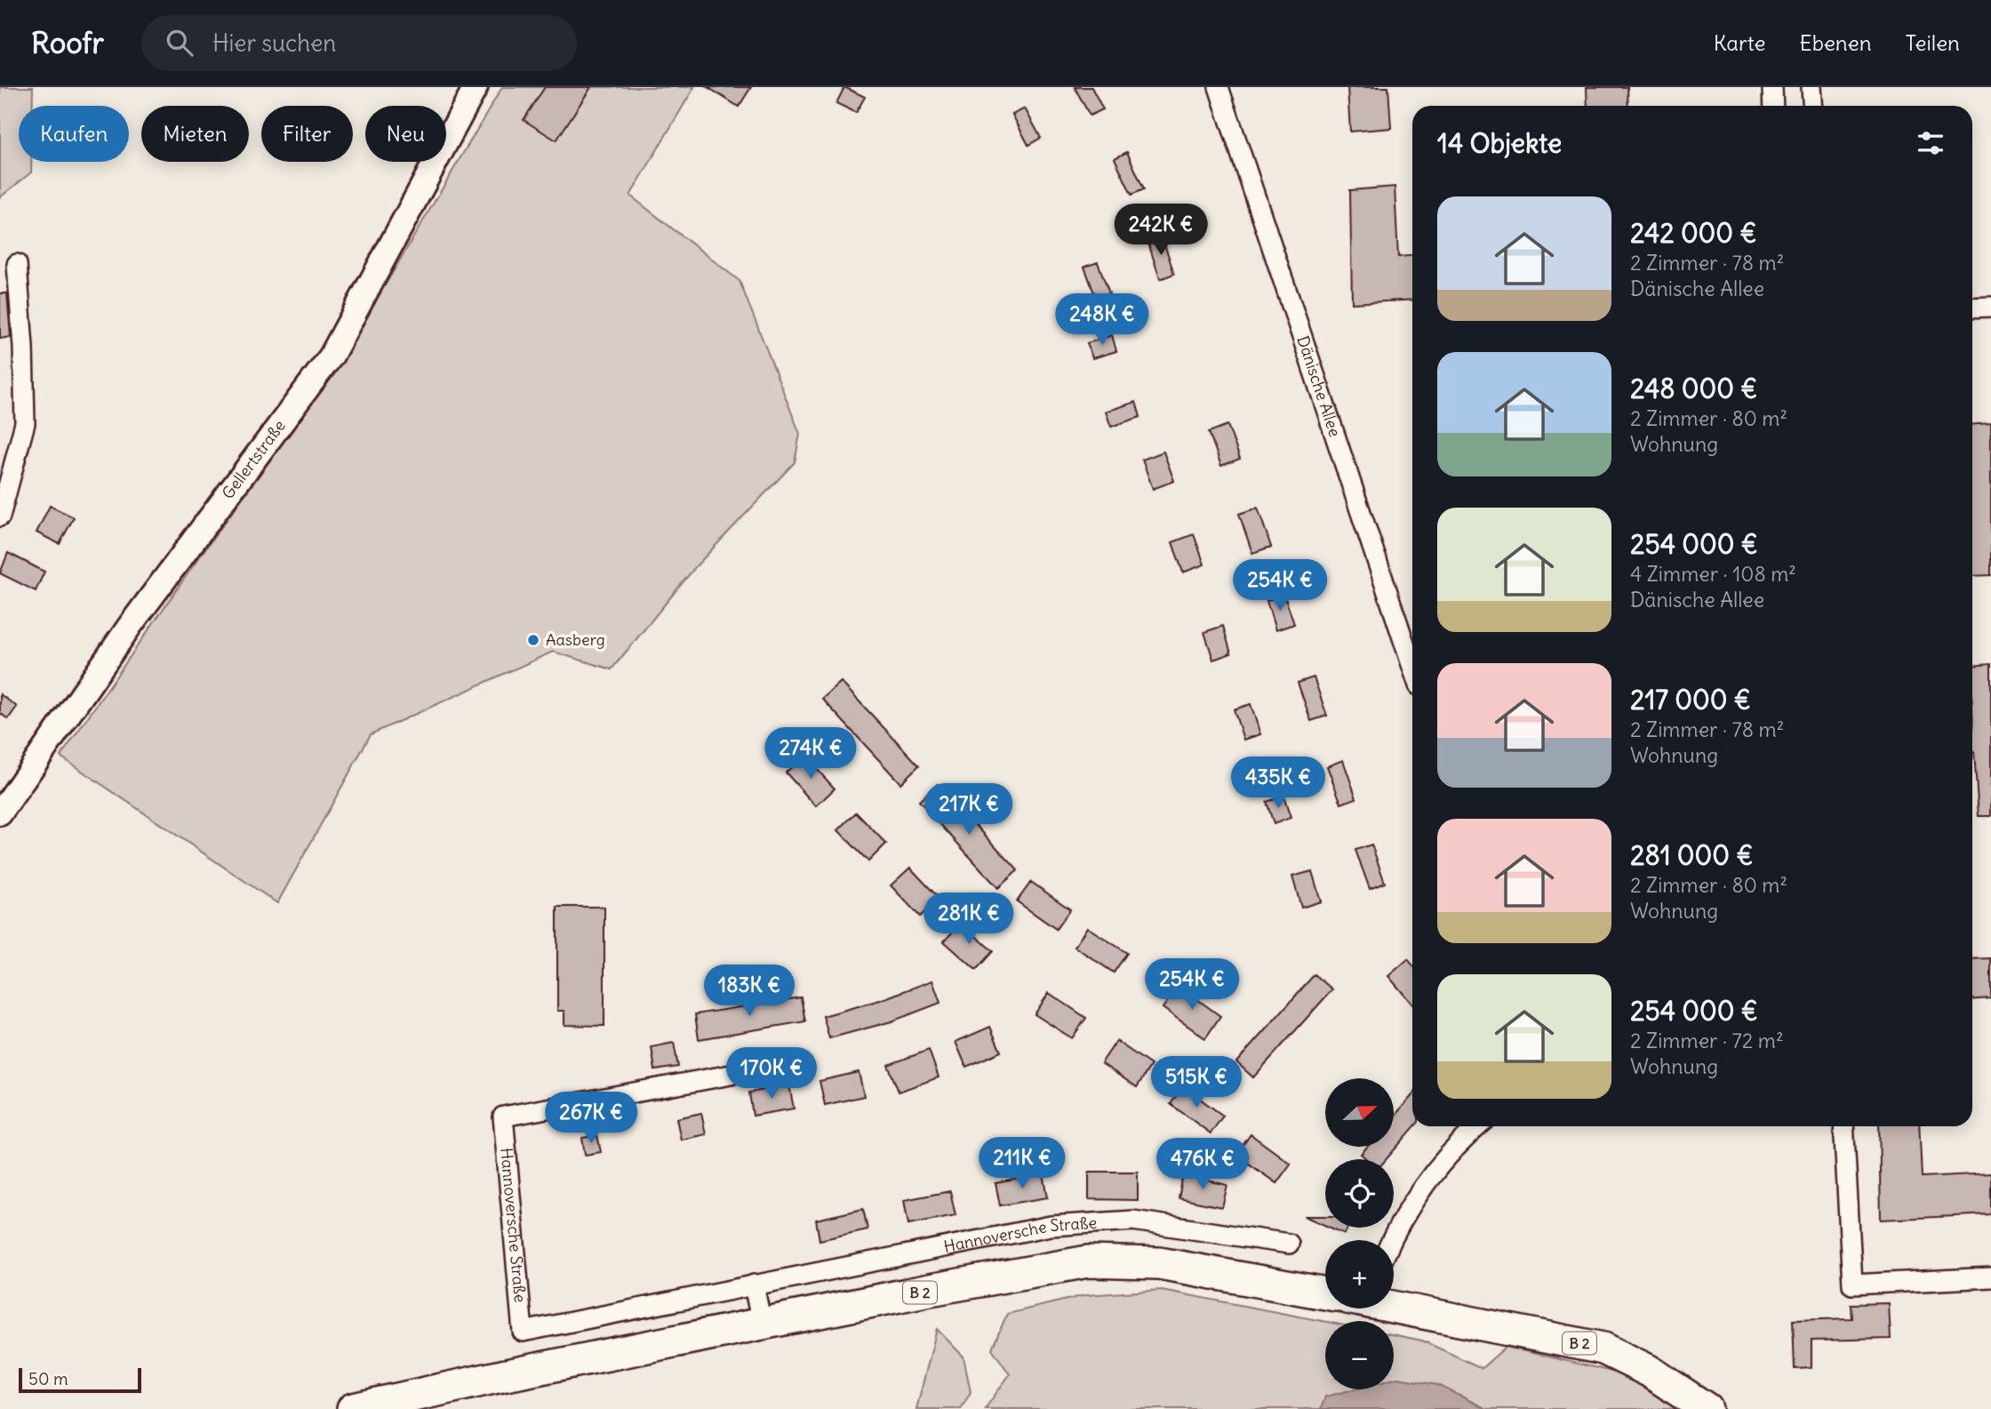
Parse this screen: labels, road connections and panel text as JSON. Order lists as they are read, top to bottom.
{
  "streets": {
    "main road": ["B 2"],
    "street": ["Dänische Allee", "Gellertstraße", "Hannoversche Straße"]
  },
  "places": ["Aasberg"],
  "scale_bar": "50 m",
  "north": "right",
  "page": {
    "header": "Roofr",
    "search": "Hier suchen",
    "nav": ["Karte", "Ebenen", "Teilen"],
    "chip": [
      "Kaufen",
      "Mieten",
      "Filter",
      "Neu"
    ],
    "heading": "14 Objekte",
    "list": [
      {
        "name": "242 000 €",
        "note": "2 Zimmer · 78 m² · Dänische Allee"
      },
      {
        "name": "248 000 €",
        "note": "2 Zimmer · 80 m² · Wohnung"
      },
      {
        "name": "254 000 €",
        "note": "4 Zimmer · 108 m² · Dänische Allee"
      },
      {
        "name": "217 000 €",
        "note": "2 Zimmer · 78 m² · Wohnung"
      },
      {
        "name": "281 000 €",
        "note": "2 Zimmer · 80 m² · Wohnung"
      },
      {
        "name": "254 000 €",
        "note": "2 Zimmer · 72 m² · Wohnung"
      }
    ],
    "price": [
      "242K €",
      "248K €",
      "254K €",
      "274K €",
      "435K €",
      "217K €",
      "281K €",
      "254K €",
      "183K €",
      "170K €",
      "515K €",
      "267K €",
      "211K €",
      "476K €"
    ],
    "map_buttons": ["+", "−"],
    "scale": "50 m"
  }
}
